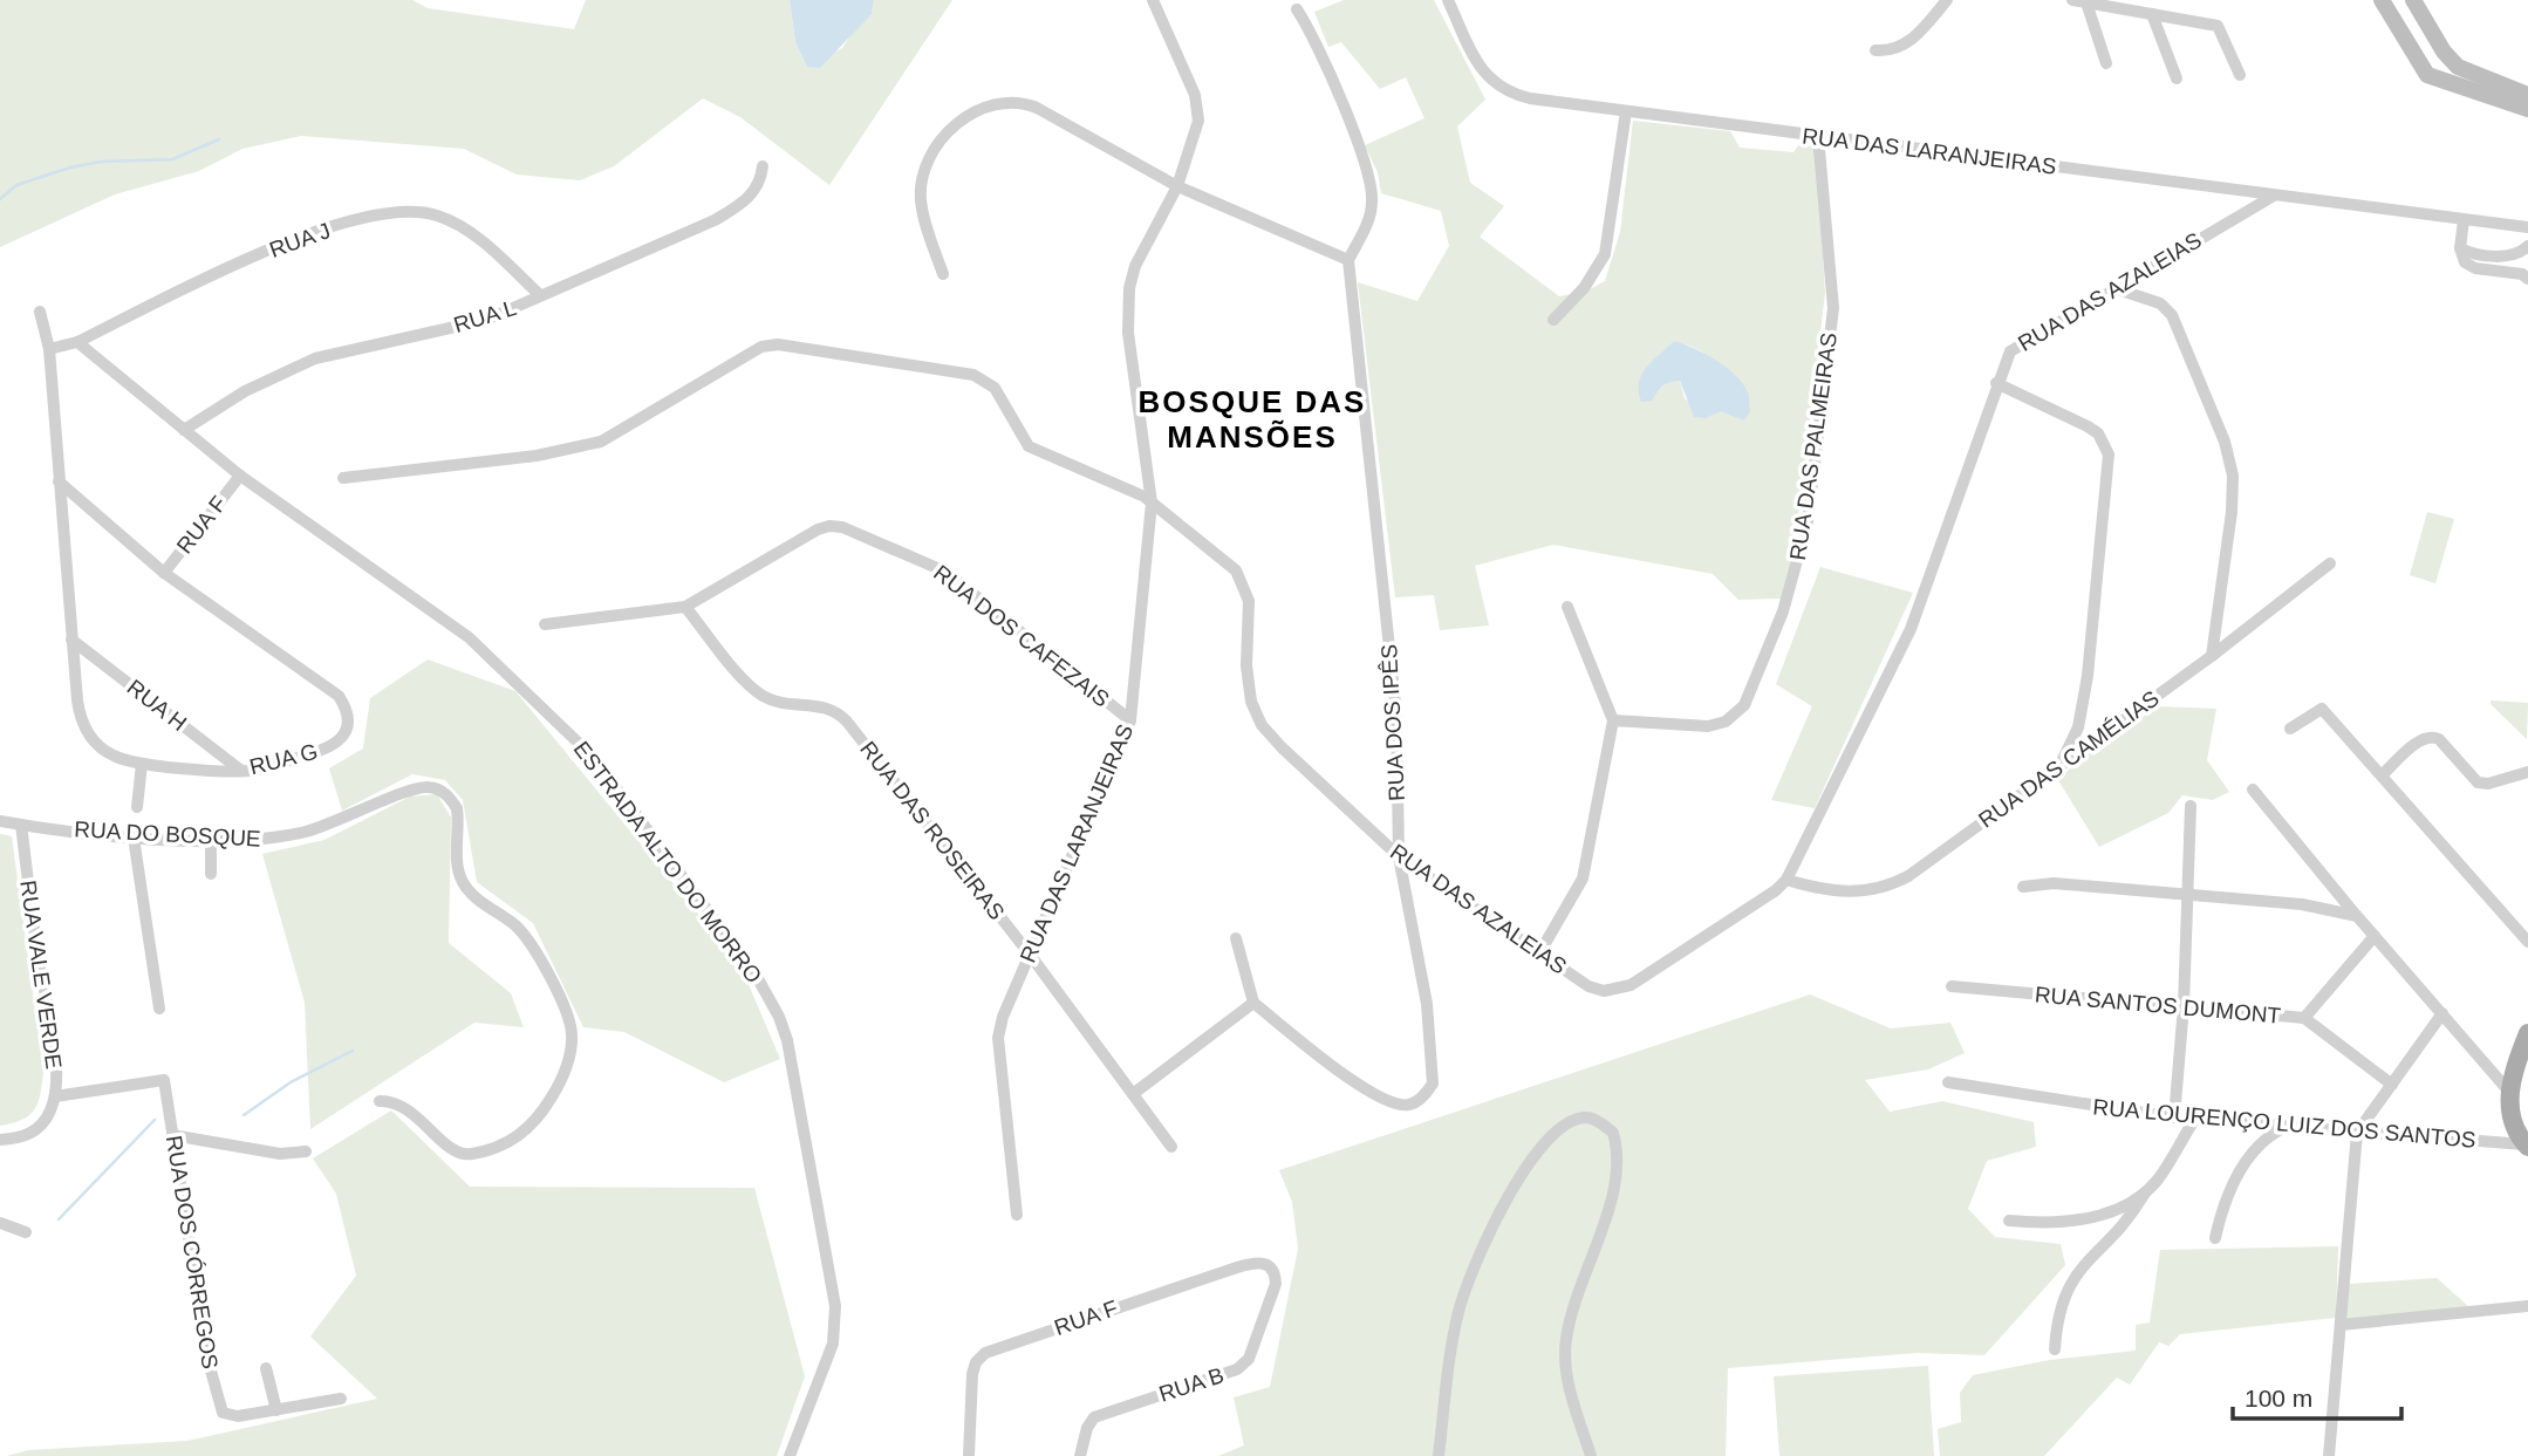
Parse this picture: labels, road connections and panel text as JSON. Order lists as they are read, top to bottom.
{
  "streets": {
    "street": [
      "RUA DAS LARANJEIRAS",
      "RUA J",
      "RUA DAS AZALEIAS",
      "RUA L",
      "RUA DAS PALMEIRAS",
      "RUA F",
      "RUA DOS CAFEZAIS",
      "RUA H",
      "RUA DOS IPÊS",
      "RUA G",
      "RUA DAS CAMÉLIAS",
      "RUA DAS ROSEIRAS",
      "RUA DO BOSQUE",
      "ESTRADA ALTO DO MORRO",
      "RUA VALE VERDE",
      "RUA SANTOS DUMONT",
      "RUA LOURENÇO LUIZ DOS SANTOS",
      "RUA DOS CÓRREGOS",
      "RUA B"
    ]
  },
  "crossings": [
    ["RUA DAS LARANJEIRAS", "RUA DAS AZALEIAS"],
    ["RUA DAS LARANJEIRAS", "RUA DAS PALMEIRAS"],
    ["RUA DAS LARANJEIRAS", "RUA DOS CAFEZAIS"],
    ["RUA DAS LARANJEIRAS", "RUA DAS ROSEIRAS"],
    ["RUA J", "RUA L"],
    ["RUA J", "RUA G"],
    ["RUA J", "ESTRADA ALTO DO MORRO"],
    ["RUA DAS AZALEIAS", "RUA DOS IPÊS"],
    ["RUA DAS AZALEIAS", "RUA DAS CAMÉLIAS"],
    ["RUA L", "ESTRADA ALTO DO MORRO"],
    ["RUA F", "RUA G"],
    ["RUA F", "ESTRADA ALTO DO MORRO"],
    ["RUA F", "RUA B"],
    ["RUA DOS CAFEZAIS", "RUA DAS ROSEIRAS"],
    ["RUA H", "RUA G"],
    ["RUA DO BOSQUE", "RUA VALE VERDE"],
    ["RUA VALE VERDE", "RUA DOS CÓRREGOS"]
  ],
  "districts": ["BOSQUE DAS MANSÕES"],
  "scale_bar": "100 m"
}
